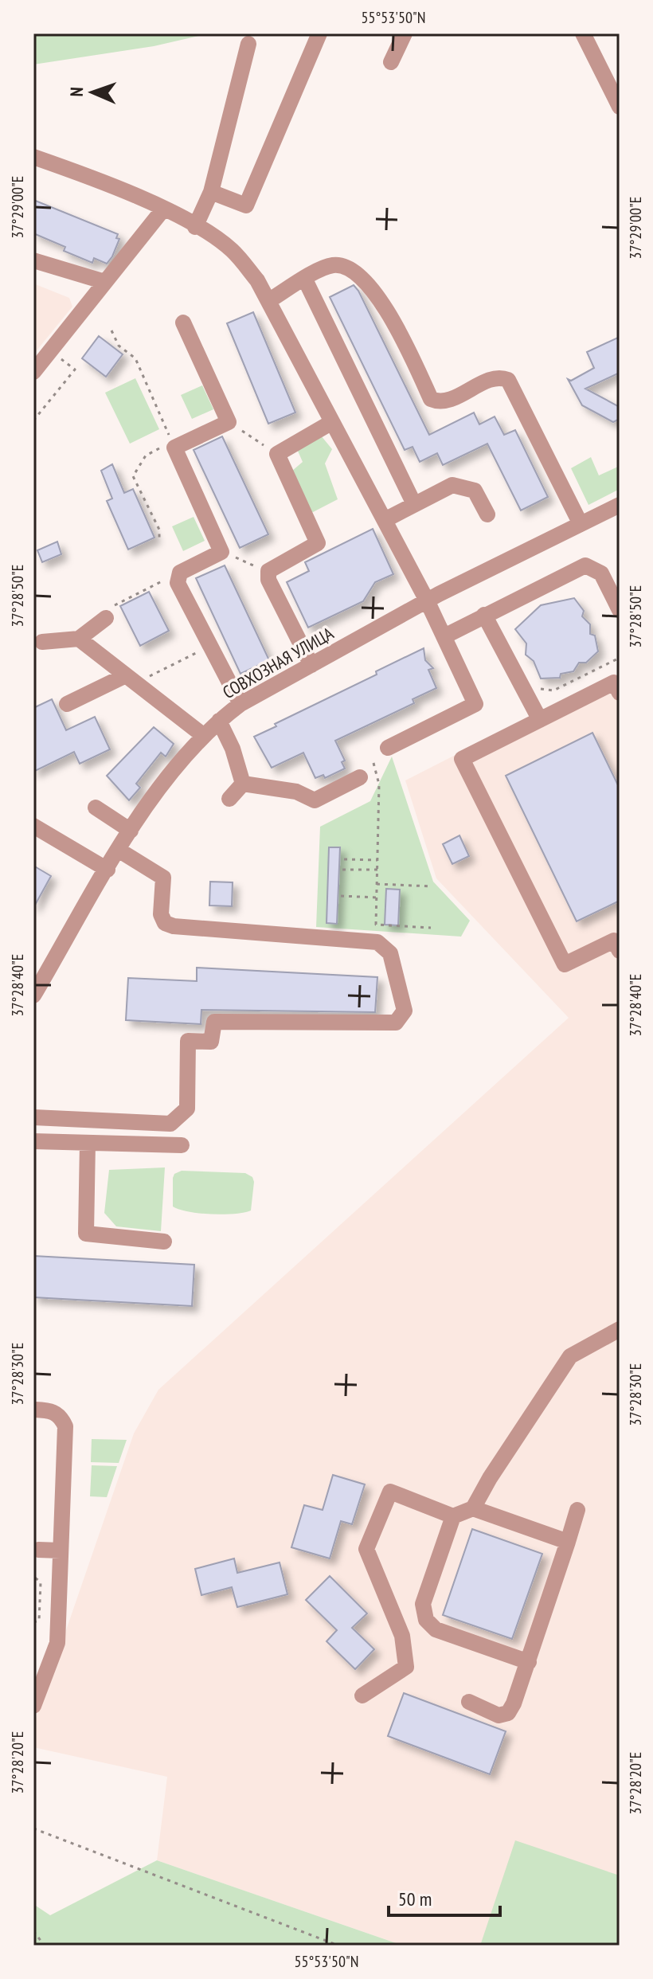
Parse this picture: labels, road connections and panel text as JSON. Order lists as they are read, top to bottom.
{
  "streets": {
    "street": ["СОВХОЗНАЯ УЛИЦА"]
  },
  "scale_bar": "50 m",
  "north": "left",
  "coordinates": [
    "55°53'50\"N",
    "37°29'00\"E",
    "37°28'50\"E",
    "37°28'40\"E",
    "37°28'30\"E",
    "37°28'20\"E"
  ]
}
